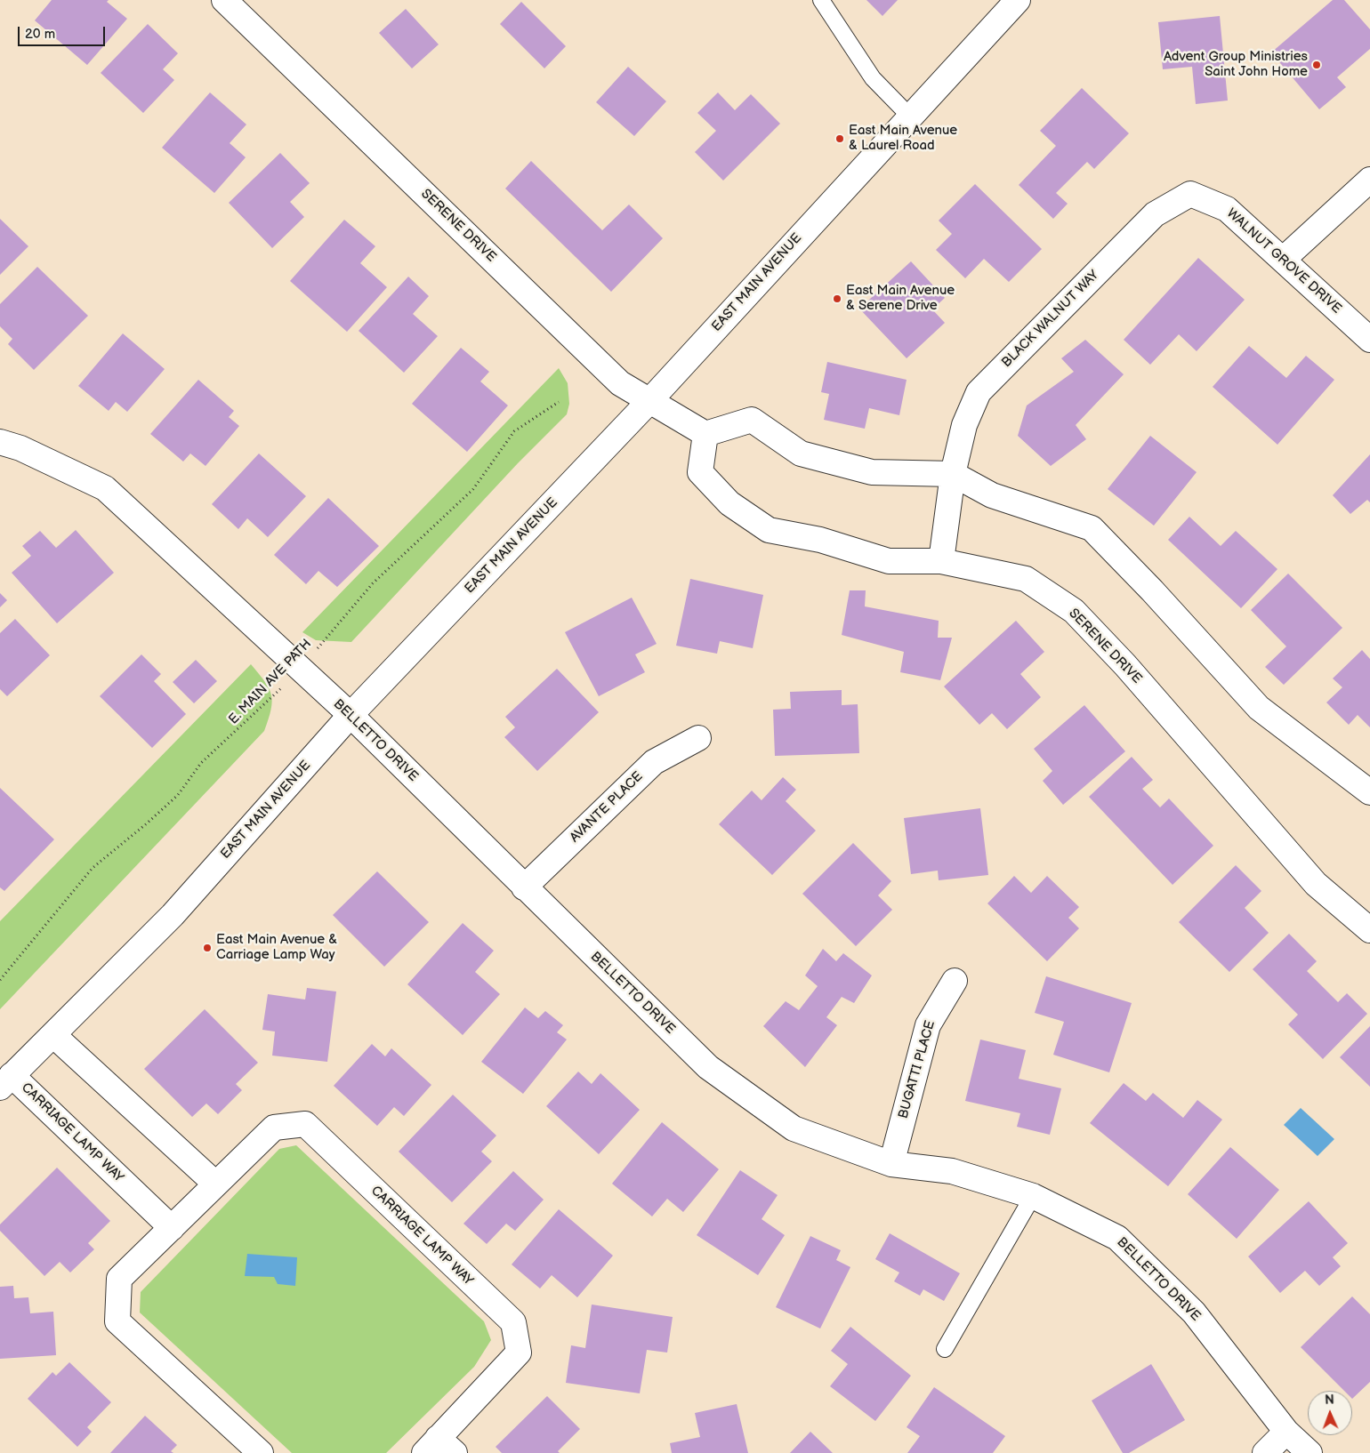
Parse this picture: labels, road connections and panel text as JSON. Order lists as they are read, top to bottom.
{
  "streets": {
    "street": [
      "SERENE DRIVE",
      "WALNUT GROVE DRIVE",
      "EAST MAIN AVENUE",
      "BLACK WALNUT WAY",
      "BELLETTO DRIVE",
      "AVANTE PLACE",
      "BUGATTI PLACE",
      "CARRIAGE LAMP WAY"
    ],
    "path": ["E. MAIN AVE PATH"]
  },
  "crossings": [
    ["SERENE DRIVE", "EAST MAIN AVENUE"],
    ["SERENE DRIVE", "BLACK WALNUT WAY"],
    ["WALNUT GROVE DRIVE", "BLACK WALNUT WAY"],
    ["EAST MAIN AVENUE", "BELLETTO DRIVE"],
    ["EAST MAIN AVENUE", "CARRIAGE LAMP WAY"],
    ["E. MAIN AVE PATH", "BELLETTO DRIVE"],
    ["BELLETTO DRIVE", "AVANTE PLACE"],
    ["BELLETTO DRIVE", "BUGATTI PLACE"]
  ],
  "places": [
    "Advent Group Ministries Saint John Home",
    "East Main Avenue & Laurel Road",
    "East Main Avenue & Serene Drive",
    "East Main Avenue & Carriage Lamp Way"
  ],
  "scale_bar": "20 m",
  "north": "top"
}
